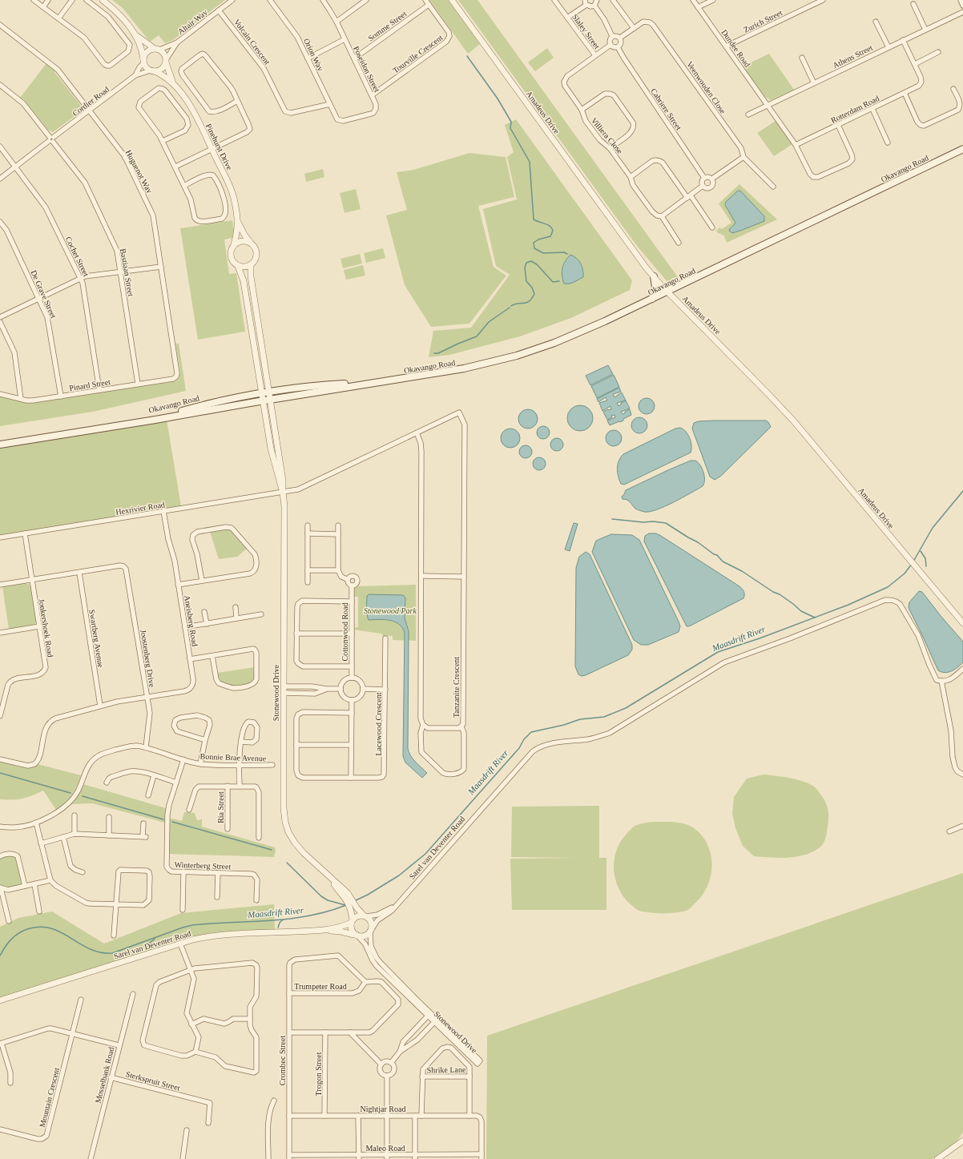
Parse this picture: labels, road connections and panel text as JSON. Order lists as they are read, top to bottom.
{
  "streets": {
    "main road": ["Okavango Road"],
    "street": [
      "Zurich Street",
      "Altair Way",
      "Somme Street",
      "Slaley Street",
      "Volcain Crescent",
      "Dundee Road",
      "Tourville Crescent",
      "Orion Way",
      "Athens Street",
      "Poseidon Street",
      "Veenwouden Close",
      "Cordier Road",
      "Cabriere Street",
      "Rotterdam Road",
      "Amadeus Drive",
      "Villiera Close",
      "Pinehurst Drive",
      "Huguenot Way",
      "Cochet Street",
      "Bastiaan Street",
      "De Grave Street",
      "Pinard Street",
      "Hexrivier Road",
      "Aneisberg Road",
      "Jonkershoek Road",
      "Cottonwood Road",
      "Swartberg Avenue",
      "Joostenberg Drive",
      "Tanzanite Crescent",
      "Stonewood Drive",
      "Lacewood Crescent",
      "Bonnie Brae Avenue",
      "Ria Street",
      "Sarel van Deventer Road",
      "Winterberg Street",
      "Trumpeter Road",
      "Crombec Street",
      "Shrike Lane",
      "Trogon Street",
      "Mosselbank Road",
      "Sterkspruit Street",
      "Mountain Crescent",
      "Nightjar Road",
      "Maleo Road"
    ]
  },
  "crossings": [
    ["Zurich Street", "Dundee Road"],
    ["Altair Way", "Volcain Crescent"],
    ["Altair Way", "Cordier Road"],
    ["Altair Way", "Pinehurst Drive"],
    ["Somme Street", "Tourville Crescent"],
    ["Somme Street", "Poseidon Street"],
    ["Slaley Street", "Villiera Close"],
    ["Volcain Crescent", "Orion Way"],
    ["Dundee Road", "Athens Street"],
    ["Tourville Crescent", "Poseidon Street"],
    ["Orion Way", "Poseidon Street"],
    ["Athens Street", "Rotterdam Road"],
    ["Veenwouden Close", "Cabriere Street"],
    ["Veenwouden Close", "Villiera Close"],
    ["Cordier Road", "Pinehurst Drive"],
    ["Cordier Road", "Huguenot Way"],
    ["Cordier Road", "Cochet Street"],
    ["Cordier Road", "Bastiaan Street"],
    ["Cabriere Street", "Villiera Close"],
    ["Amadeus Drive", "Okavango Road"],
    ["Okavango Road", "Stonewood Drive"],
    ["Huguenot Way", "Pinard Street"],
    ["Cochet Street", "Pinard Street"],
    ["Bastiaan Street", "Pinard Street"],
    ["De Grave Street", "Pinard Street"],
    ["Hexrivier Road", "Aneisberg Road"],
    ["Hexrivier Road", "Jonkershoek Road"],
    ["Hexrivier Road", "Tanzanite Crescent"],
    ["Hexrivier Road", "Stonewood Drive"],
    ["Aneisberg Road", "Joostenberg Drive"],
    ["Jonkershoek Road", "Joostenberg Drive"],
    ["Swartberg Avenue", "Joostenberg Drive"],
    ["Stonewood Drive", "Sarel van Deventer Road"],
    ["Bonnie Brae Avenue", "Winterberg Street"],
    ["Trumpeter Road", "Crombec Street"],
    ["Crombec Street", "Nightjar Road"],
    ["Crombec Street", "Maleo Road"],
    ["Trogon Street", "Nightjar Road"],
    ["Mosselbank Road", "Sterkspruit Street"],
    ["Nightjar Road", "Maleo Road"]
  ],
  "water": ["Maasdrift River"],
  "parks": ["Stonewood Park"]
}
